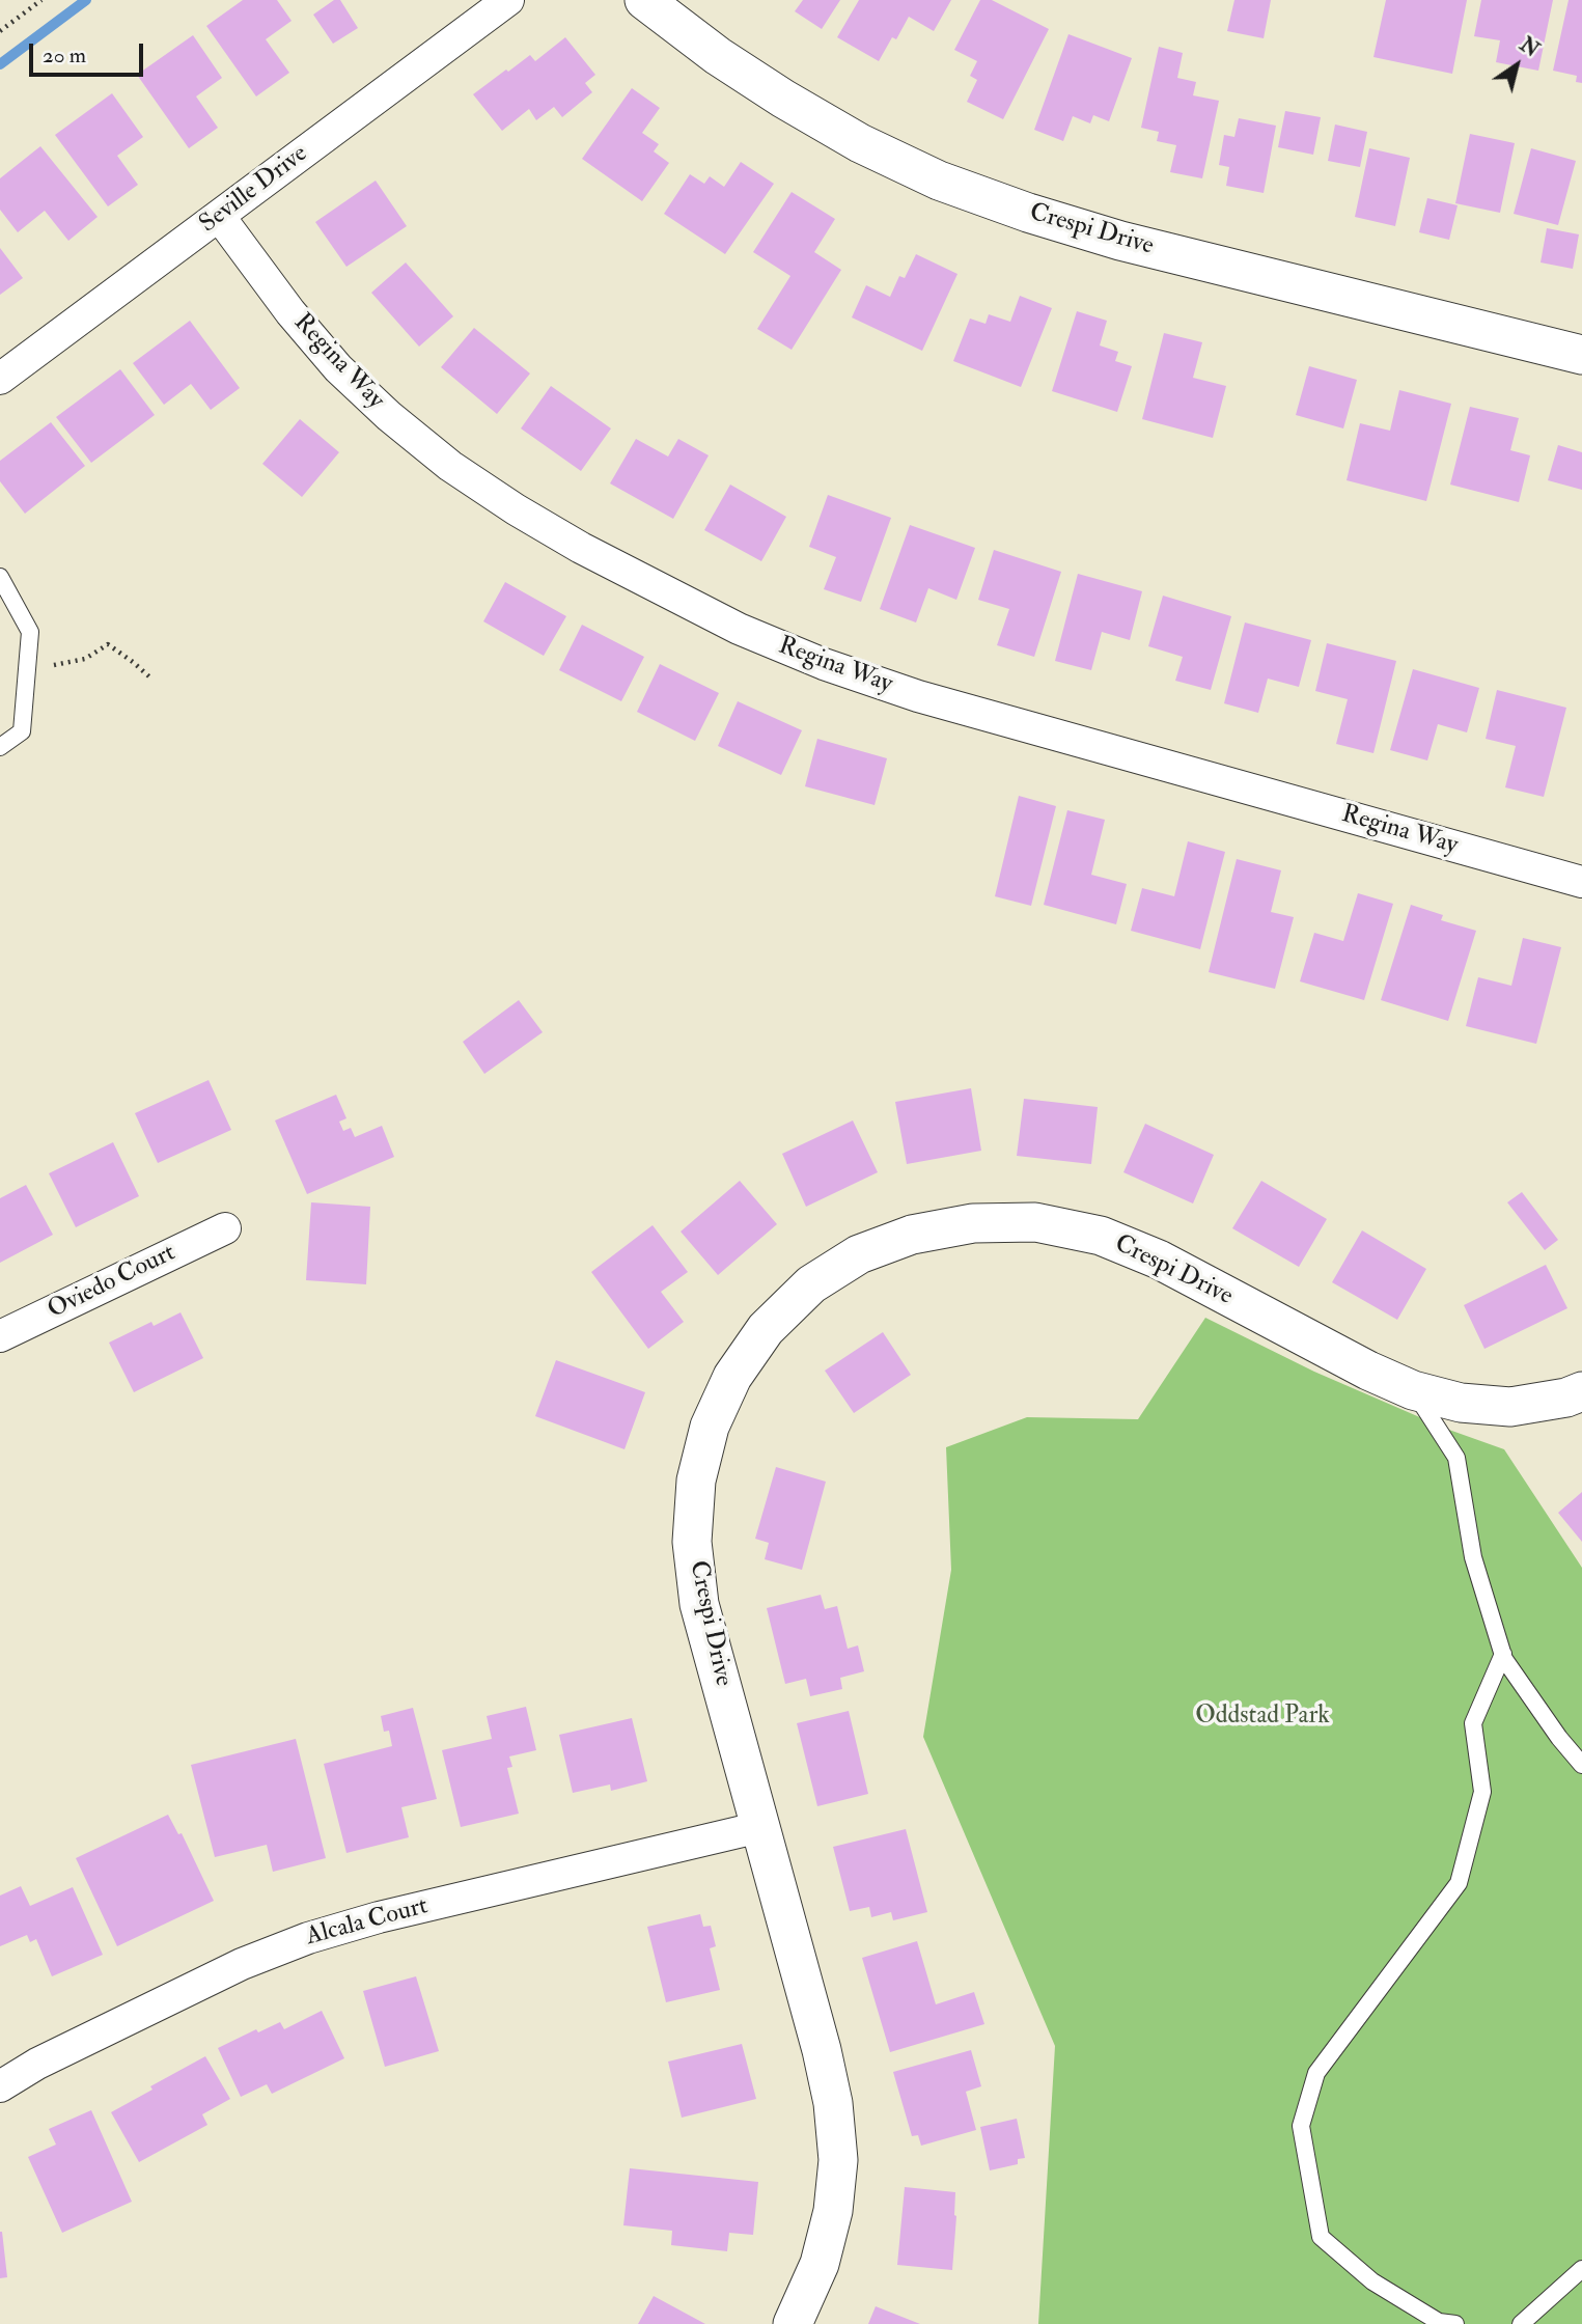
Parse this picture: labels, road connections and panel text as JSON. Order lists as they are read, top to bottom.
{
  "streets": {
    "street": [
      "Seville Drive",
      "Crespi Drive",
      "Regina Way",
      "Oviedo Court",
      "Alcala Court"
    ]
  },
  "crossings": [
    ["Seville Drive", "Regina Way"],
    ["Crespi Drive", "Alcala Court"]
  ],
  "parks": ["Oddstad Park"],
  "scale_bar": "20 m",
  "north": "top right"
}
